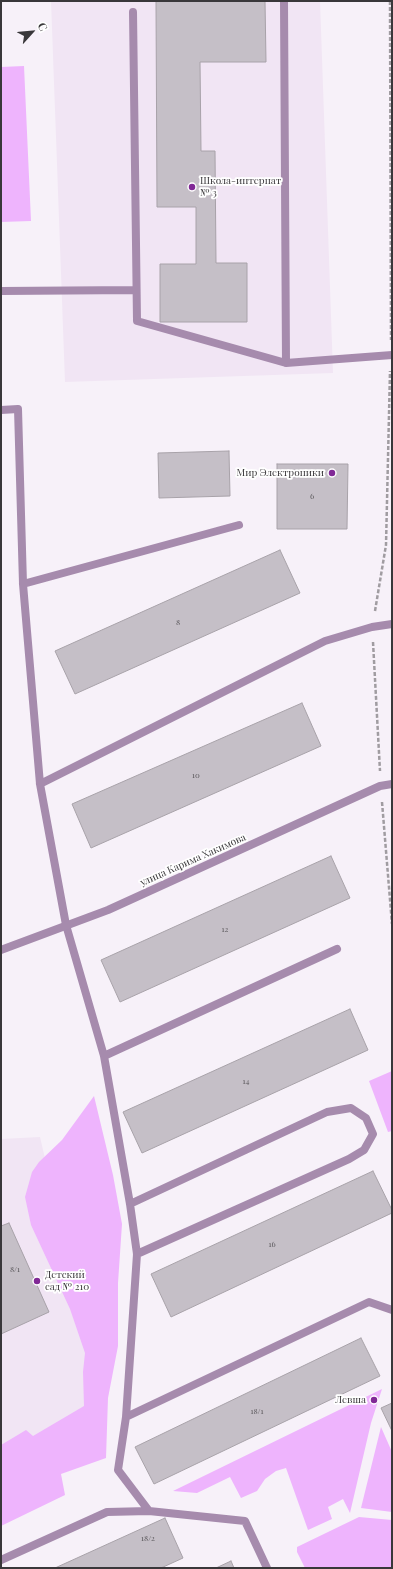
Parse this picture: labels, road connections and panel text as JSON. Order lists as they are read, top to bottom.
{
  "streets": {
    "street": ["улица Карима Хакимова"]
  },
  "places": [
    "Школа-интернат № 3",
    "Мир Электроники",
    "Детский сад № 210",
    "Левша"
  ],
  "house_numbers": [
    "6",
    "8",
    "10",
    "12",
    "14",
    "16",
    "8/1",
    "18/1",
    "18/2"
  ],
  "north": "top right"
}
